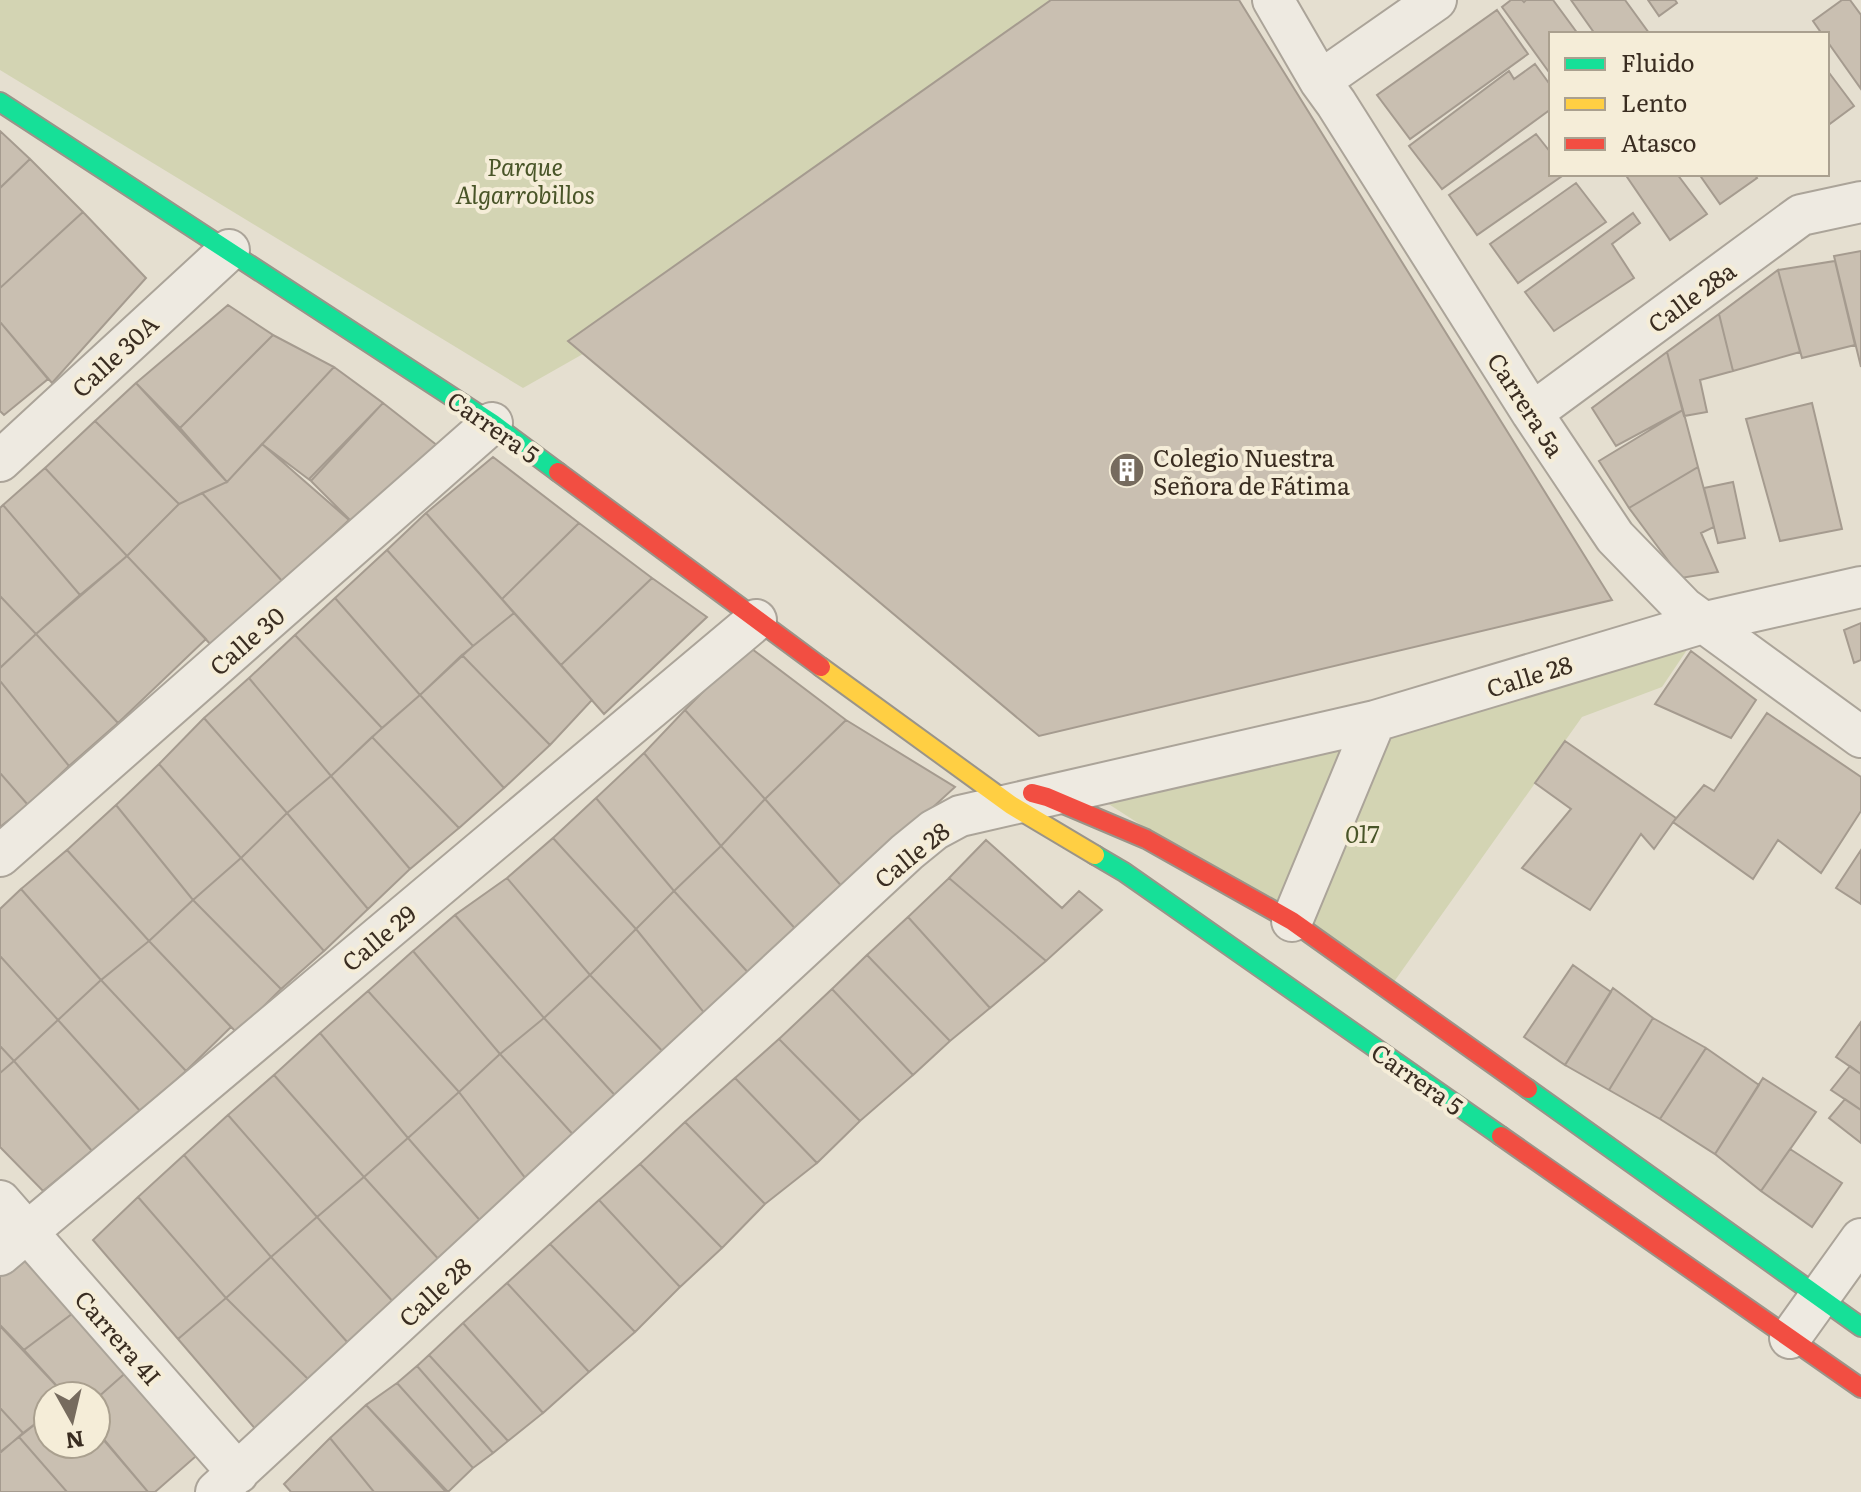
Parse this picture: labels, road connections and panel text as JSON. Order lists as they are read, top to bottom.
{
  "streets": {
    "street": [
      "Calle 28a",
      "Calle 30A",
      "Carrera 5a",
      "Carrera 5",
      "Calle 30",
      "Calle 28",
      "Calle 29",
      "Carrera 4I"
    ]
  },
  "crossings": [
    ["Calle 28a", "Carrera 5a"],
    ["Calle 30A", "Carrera 5"],
    ["Carrera 5a", "Calle 28"],
    ["Carrera 5", "Calle 30"],
    ["Carrera 5", "Calle 28"],
    ["Carrera 5", "Calle 29"],
    ["Calle 28", "Carrera 4I"],
    ["Calle 29", "Carrera 4I"]
  ],
  "parks": ["Parque Algarrobillos", "017"],
  "places": {
    "building": ["Colegio Nuestra Señora de Fátima"]
  },
  "legend": ["Fluido", "Lento", "Atasco"],
  "north": "bottom"
}
